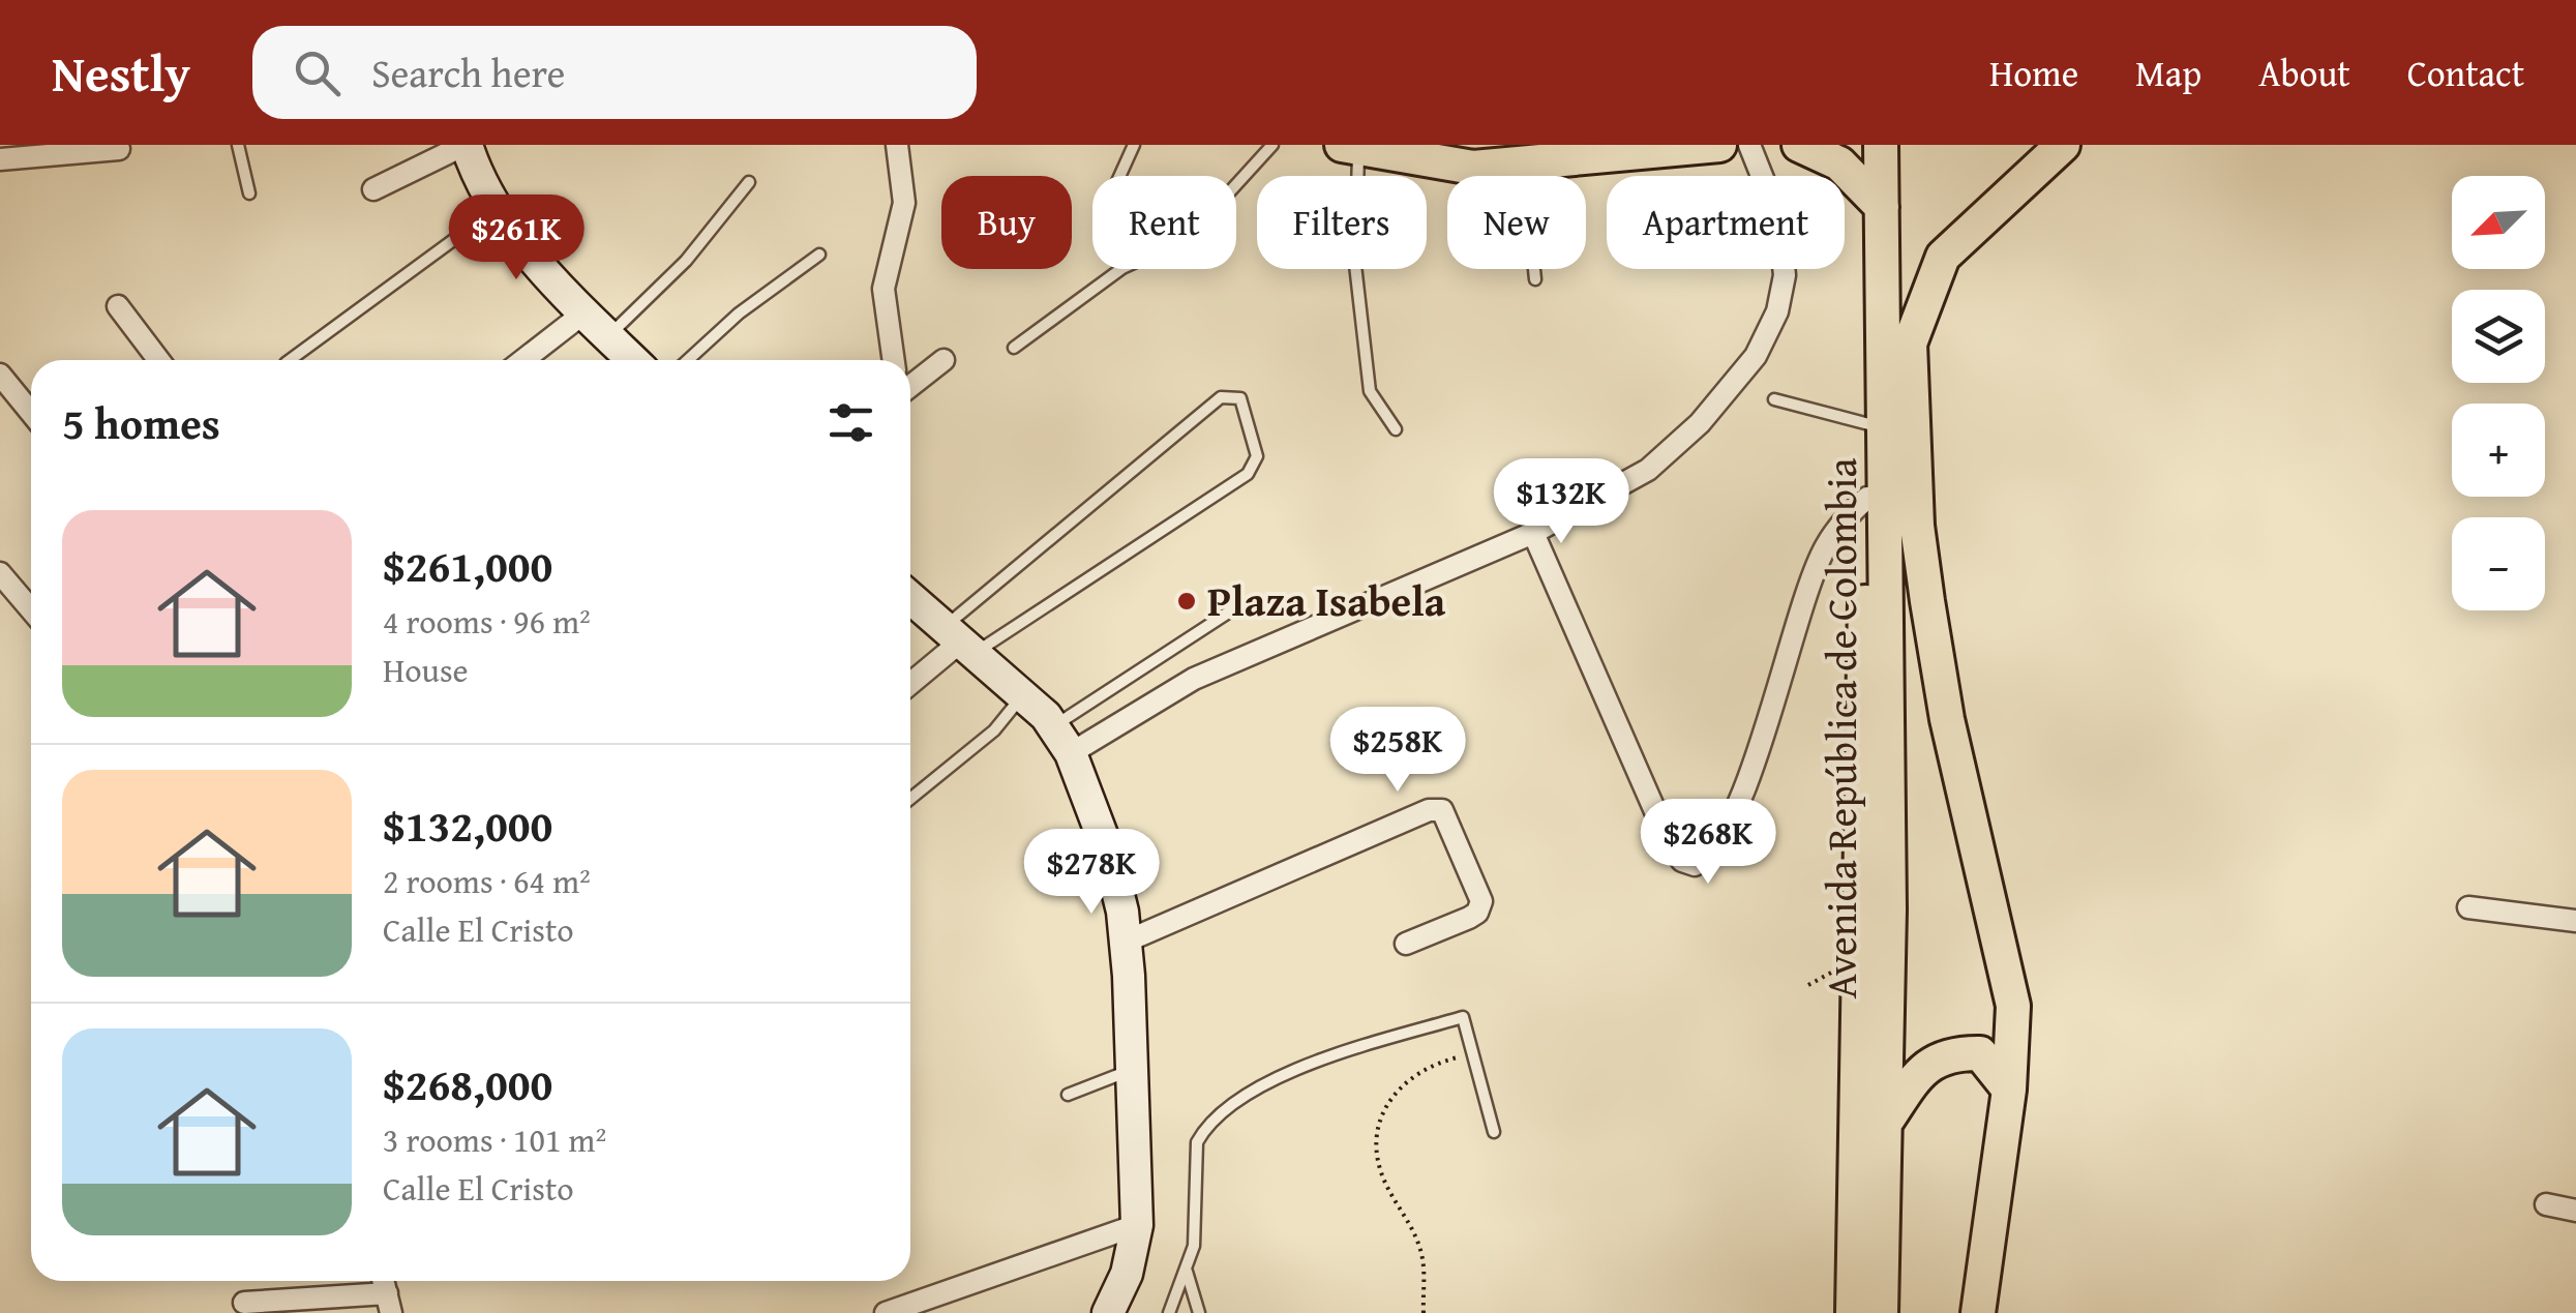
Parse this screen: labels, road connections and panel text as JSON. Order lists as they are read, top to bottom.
{
  "streets": {
    "main road": ["Avenida República de Colombia"]
  },
  "places": ["Plaza Isabela"],
  "north": "bottom left",
  "page": {
    "header": "Nestly",
    "search": "Search here",
    "nav": [
      "Home",
      "Map",
      "About",
      "Contact"
    ],
    "map_buttons": ["+", "−"],
    "chip": [
      "Buy",
      "Rent",
      "Filters",
      "New",
      "Apartment"
    ],
    "price": [
      "$261K",
      "$132K",
      "$258K",
      "$268K",
      "$278K"
    ],
    "heading": "5 homes",
    "list": [
      {
        "name": "$261,000",
        "note": "4 rooms · 96 m² · House"
      },
      {
        "name": "$132,000",
        "note": "2 rooms · 64 m² · Calle El Cristo"
      },
      {
        "name": "$268,000",
        "note": "3 rooms · 101 m² · Calle El Cristo"
      }
    ]
  }
}
